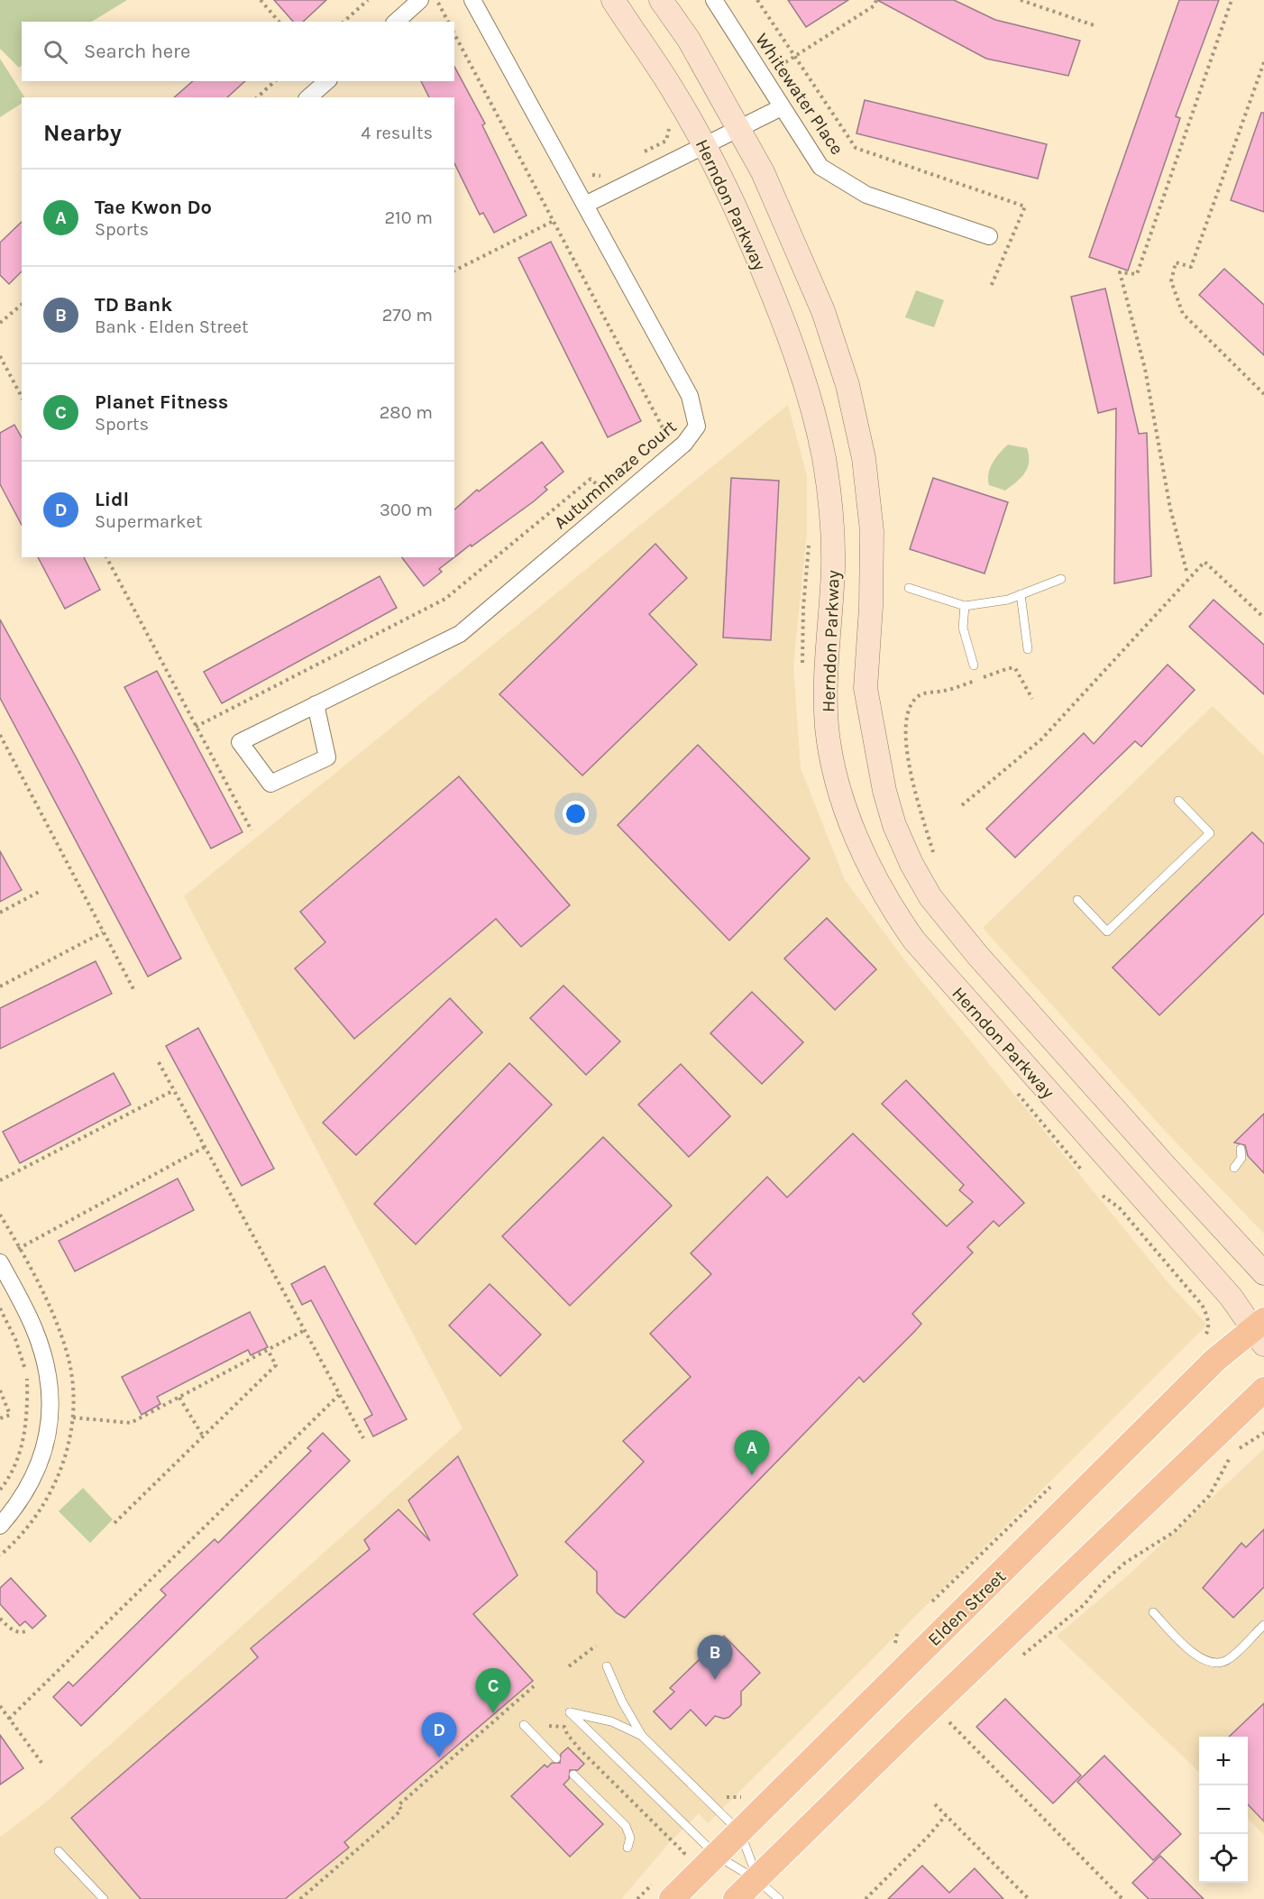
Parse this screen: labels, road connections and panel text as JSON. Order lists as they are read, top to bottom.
{
  "streets": {
    "main road": ["Herndon Parkway", "Elden Street"],
    "street": ["Whitewater Place", "Autumnhaze Court"]
  },
  "crossings": [
    ["Herndon Parkway", "Elden Street"]
  ],
  "page": {
    "search": "Search here",
    "heading": ["Nearby", "4 results"],
    "list": [
      {
        "mark": "A",
        "name": "Tae Kwon Do",
        "note": "Sports",
        "value": "210 m"
      },
      {
        "mark": "B",
        "name": "TD Bank",
        "note": "Bank · Elden Street",
        "value": "270 m"
      },
      {
        "mark": "C",
        "name": "Planet Fitness",
        "note": "Sports",
        "value": "280 m"
      },
      {
        "mark": "D",
        "name": "Lidl",
        "note": "Supermarket",
        "value": "300 m"
      }
    ],
    "pins": [
      "A",
      "B",
      "C",
      "D"
    ],
    "map_buttons": ["+", "−"]
  }
}
